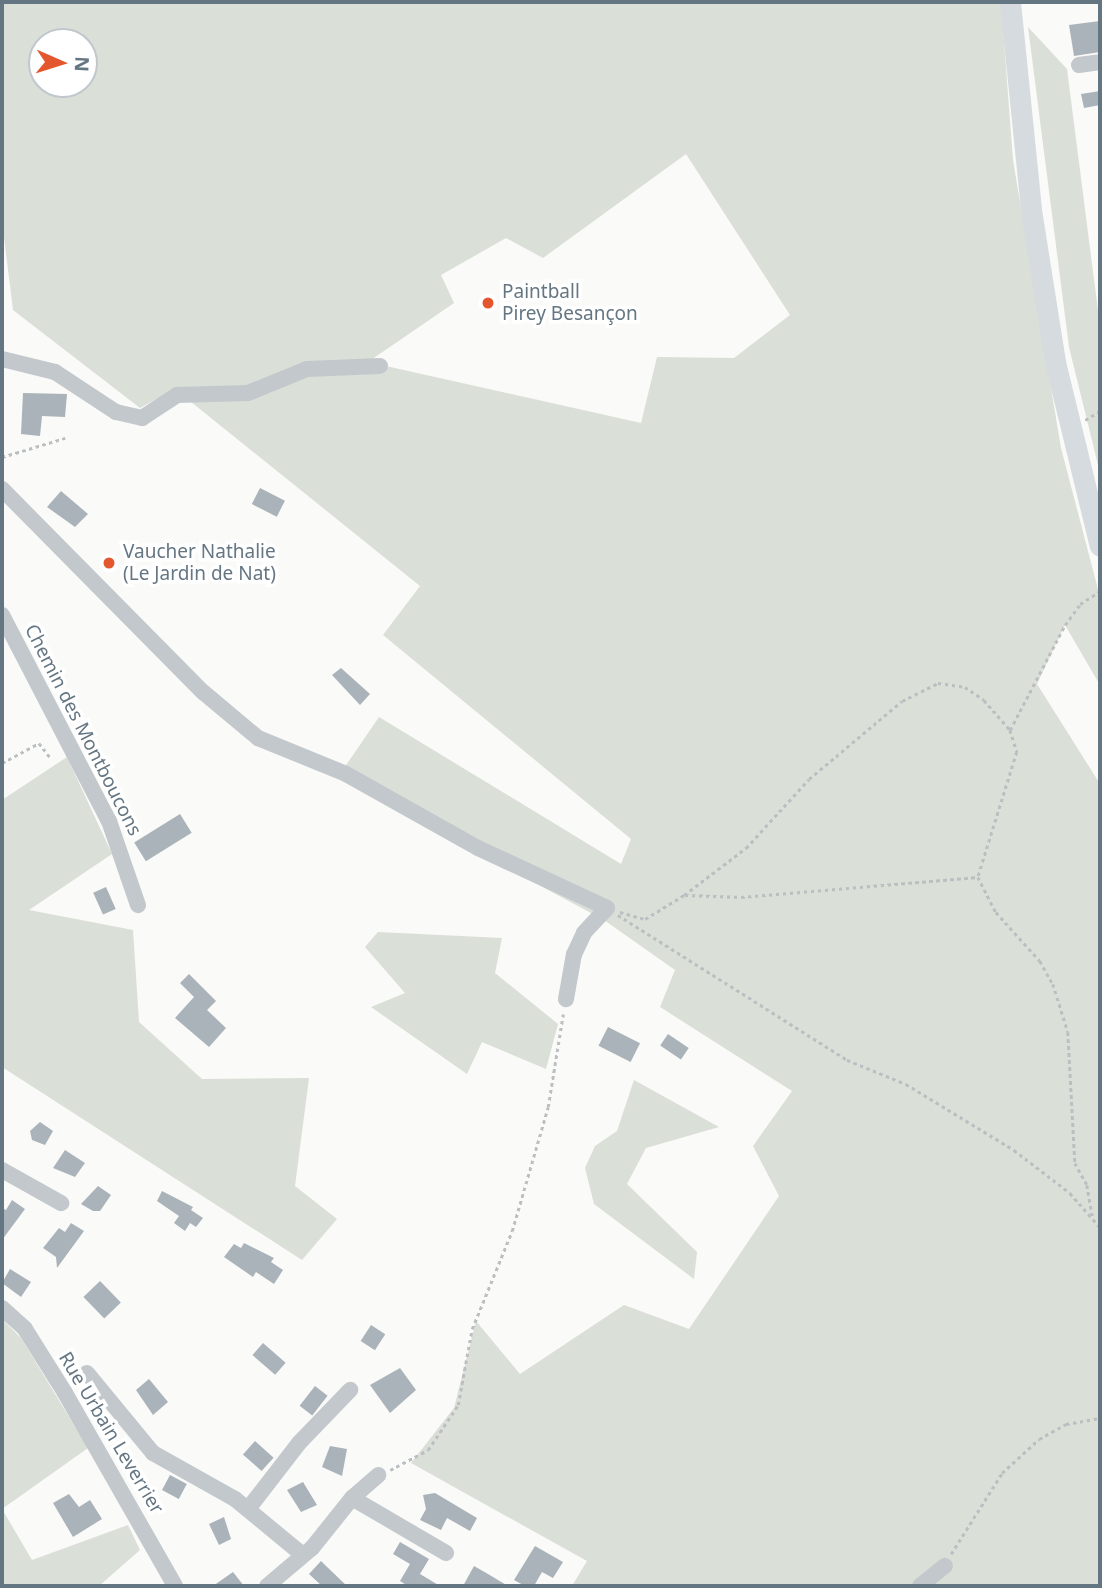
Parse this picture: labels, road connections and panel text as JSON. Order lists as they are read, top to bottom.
{
  "streets": {
    "street": ["Chemin des Montboucons", "Rue Urbain Leverrier"]
  },
  "places": ["Paintball Pirey Besançon", "Vaucher Nathalie (Le Jardin de Nat)"],
  "north": "right"
}
